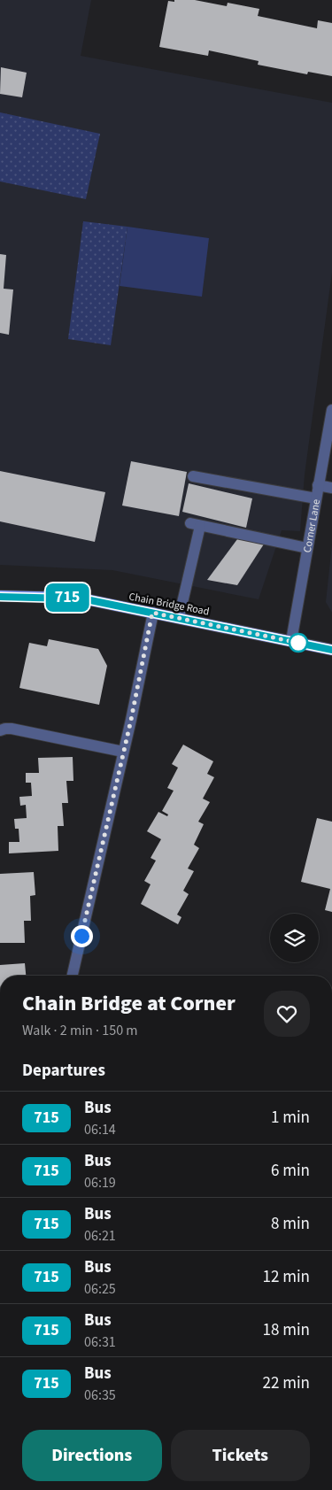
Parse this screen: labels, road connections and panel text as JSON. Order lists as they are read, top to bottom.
{
  "streets": {
    "main road": ["Chain Bridge Road"],
    "street": ["Corner Lane"]
  },
  "crossings": [
    ["Corner Lane", "Chain Bridge Road"]
  ],
  "lines": ["bus line 715"],
  "page": {
    "on_map": "715",
    "heading": [
      ["Chain Bridge at Corner", "Walk · 2 min · 150 m"],
      "Departures"
    ],
    "list": [
      {
        "mark": "715",
        "name": "Bus",
        "note": "06:14",
        "value": "1 min"
      },
      {
        "mark": "715",
        "name": "Bus",
        "note": "06:19",
        "value": "6 min"
      },
      {
        "mark": "715",
        "name": "Bus",
        "note": "06:21",
        "value": "8 min"
      },
      {
        "mark": "715",
        "name": "Bus",
        "note": "06:25",
        "value": "12 min"
      },
      {
        "mark": "715",
        "name": "Bus",
        "note": "06:31",
        "value": "18 min"
      },
      {
        "mark": "715",
        "name": "Bus",
        "note": "06:35",
        "value": "22 min"
      }
    ],
    "buttons": ["Directions", "Tickets"]
  }
}
